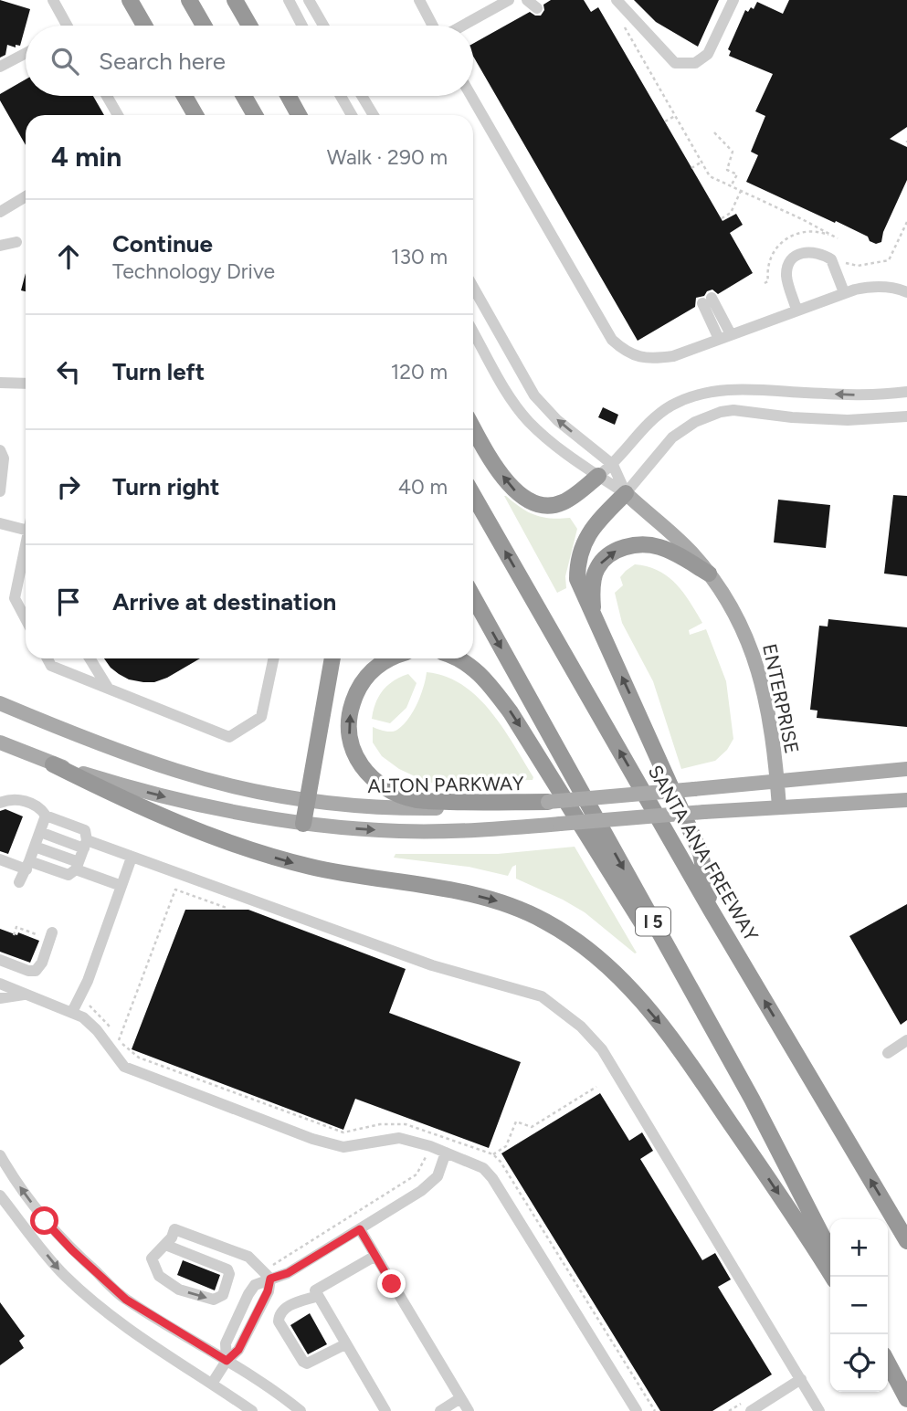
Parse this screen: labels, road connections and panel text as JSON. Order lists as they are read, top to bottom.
{
  "streets": {
    "highway": ["SANTA ANA FREEWAY", "I 5"],
    "main road": ["ENTERPRISE", "ALTON PARKWAY"]
  },
  "crossings": [
    ["ENTERPRISE", "ALTON PARKWAY"]
  ],
  "page": {
    "search": "Search here",
    "heading": ["4 min", "Walk · 290 m"],
    "list": [
      ["Continue", "Technology Drive", "130 m"],
      ["Turn left", "120 m"],
      ["Turn right", "40 m"],
      "Arrive at destination"
    ],
    "map_buttons": ["+", "−"]
  }
}
